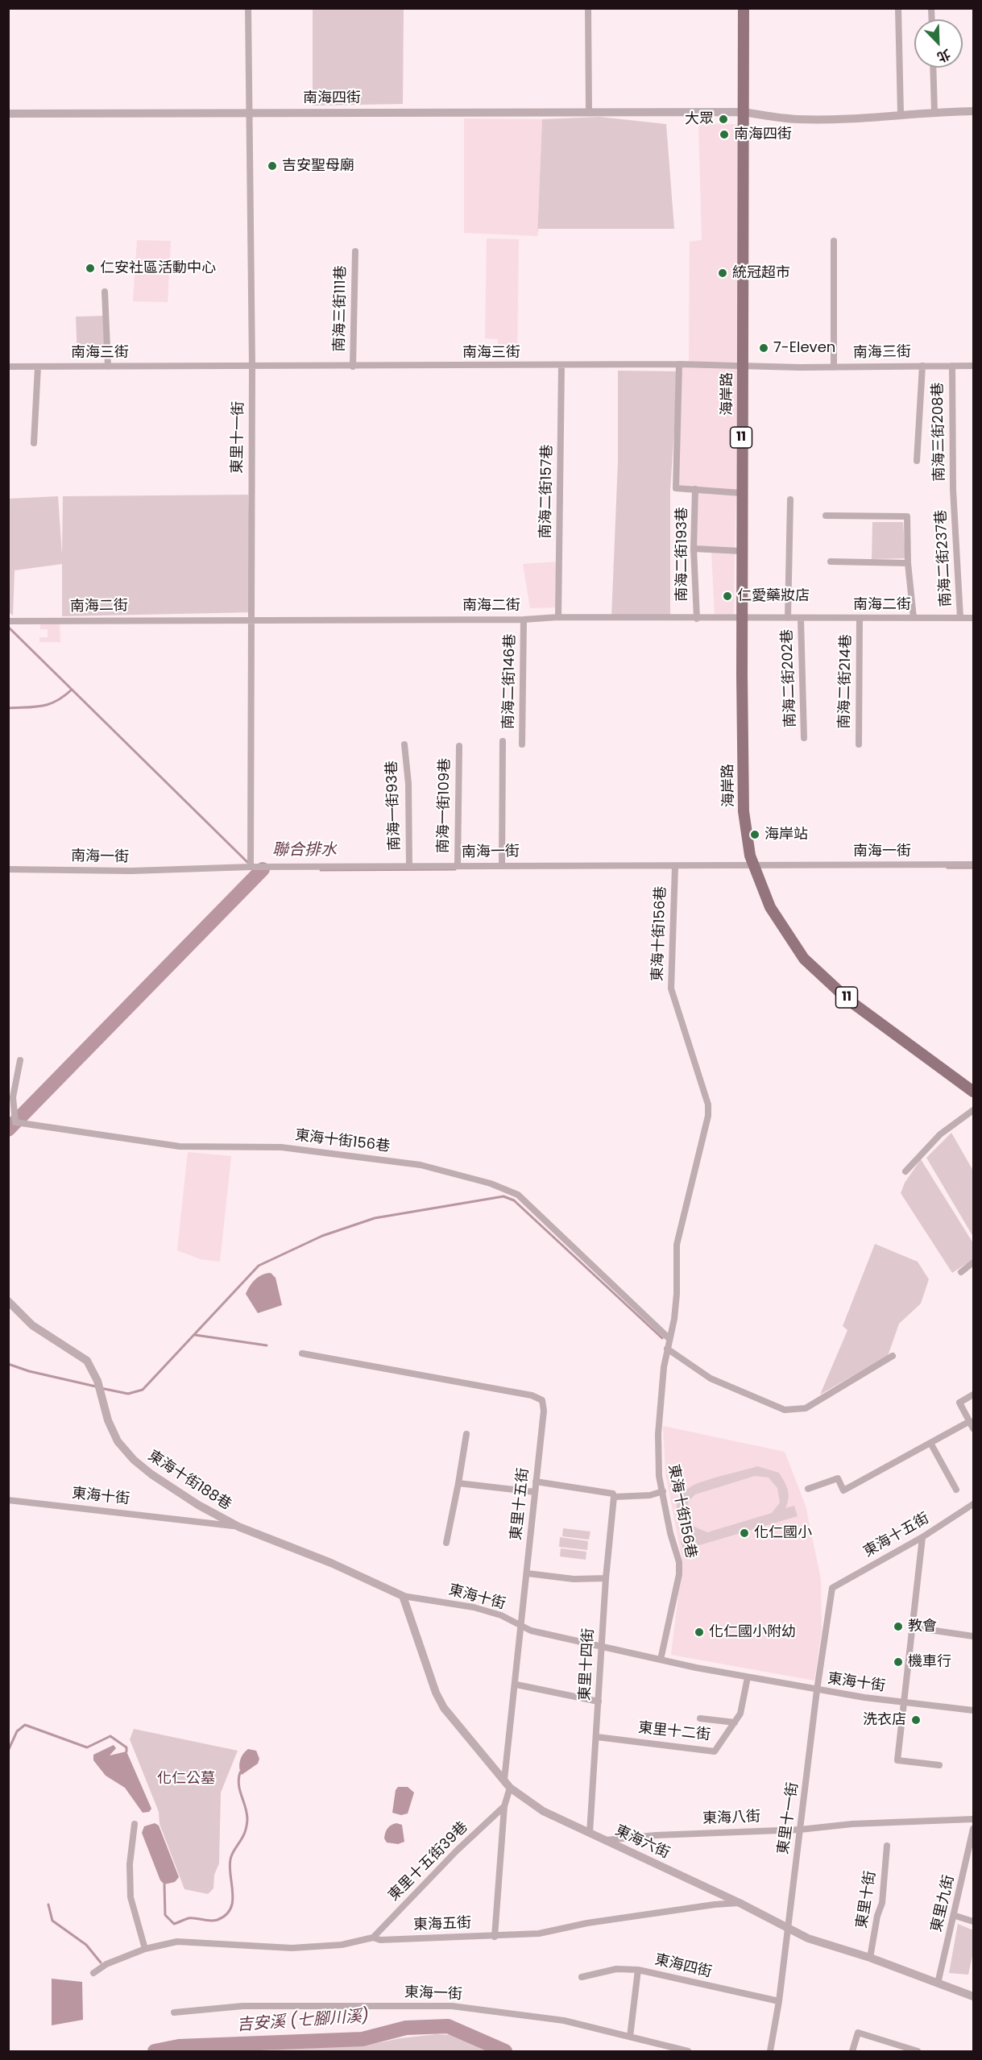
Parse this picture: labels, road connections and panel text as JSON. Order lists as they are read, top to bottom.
{
  "streets": {
    "main road": ["海岸路", "11"],
    "street": [
      "南海四街",
      "南海三街111巷",
      "南海三街",
      "南海三街208巷",
      "東里十一街",
      "南海二街157巷",
      "南海二街193巷",
      "南海二街237巷",
      "南海二街",
      "南海二街202巷",
      "南海二街146巷",
      "南海二街214巷",
      "南海一街93巷",
      "南海一街109巷",
      "南海一街",
      "東海十街156巷",
      "東海十街188巷",
      "東海十街",
      "東里十五街",
      "東海十五街",
      "東里十四街",
      "東里十二街",
      "東海八街",
      "東海六街",
      "東里十五街39巷",
      "東里十街",
      "東里九街",
      "東海五街",
      "東海四街",
      "東海一街"
    ]
  },
  "crossings": [
    ["南海四街", "海岸路"],
    ["南海四街", "東里十一街"],
    ["南海三街111巷", "南海三街"],
    ["南海三街", "海岸路"],
    ["南海三街", "南海三街208巷"],
    ["南海三街", "東里十一街"],
    ["南海三街", "南海二街157巷"],
    ["海岸路", "南海二街"],
    ["海岸路", "南海一街"],
    ["南海三街208巷", "南海二街237巷"],
    ["東里十一街", "南海二街"],
    ["東里十一街", "南海一街"],
    ["東里十一街", "東海十街"],
    ["東里十一街", "東海十五街"],
    ["東里十一街", "東海八街"],
    ["東里十一街", "東海六街"],
    ["東里十一街", "東海四街"],
    ["南海二街157巷", "南海二街"],
    ["南海二街193巷", "南海二街"],
    ["南海二街237巷", "南海二街"],
    ["南海二街", "南海二街202巷"],
    ["南海二街", "南海二街146巷"],
    ["南海二街", "南海二街214巷"],
    ["南海一街93巷", "南海一街"],
    ["南海一街109巷", "南海一街"],
    ["南海一街", "東海十街156巷"],
    ["東海十街156巷", "東海十街"],
    ["東海十街188巷", "東海十街"],
    ["東海十街", "東里十五街"],
    ["東海十街", "東里十四街"],
    ["東海十街", "東里十二街"],
    ["東海十街", "東海六街"],
    ["東里十五街", "東海六街"],
    ["東里十四街", "東里十二街"],
    ["東里十四街", "東海六街"],
    ["東海八街", "東海六街"],
    ["東海六街", "東里十街"],
    ["東海六街", "東里九街"],
    ["東海六街", "東海五街"],
    ["東里十五街39巷", "東海五街"]
  ],
  "water": ["聯合排水", "吉安溪 (七腳川溪)"],
  "parks": ["化仁公墓"],
  "places": [
    "大眾",
    "南海四街",
    "吉安聖母廟",
    "仁安社區活動中心",
    "統冠超市",
    "7-Eleven",
    "仁愛藥妝店",
    "海岸站",
    "化仁國小",
    "教會",
    "化仁國小附幼",
    "機車行",
    "洗衣店"
  ],
  "north": "bottom right"
}
